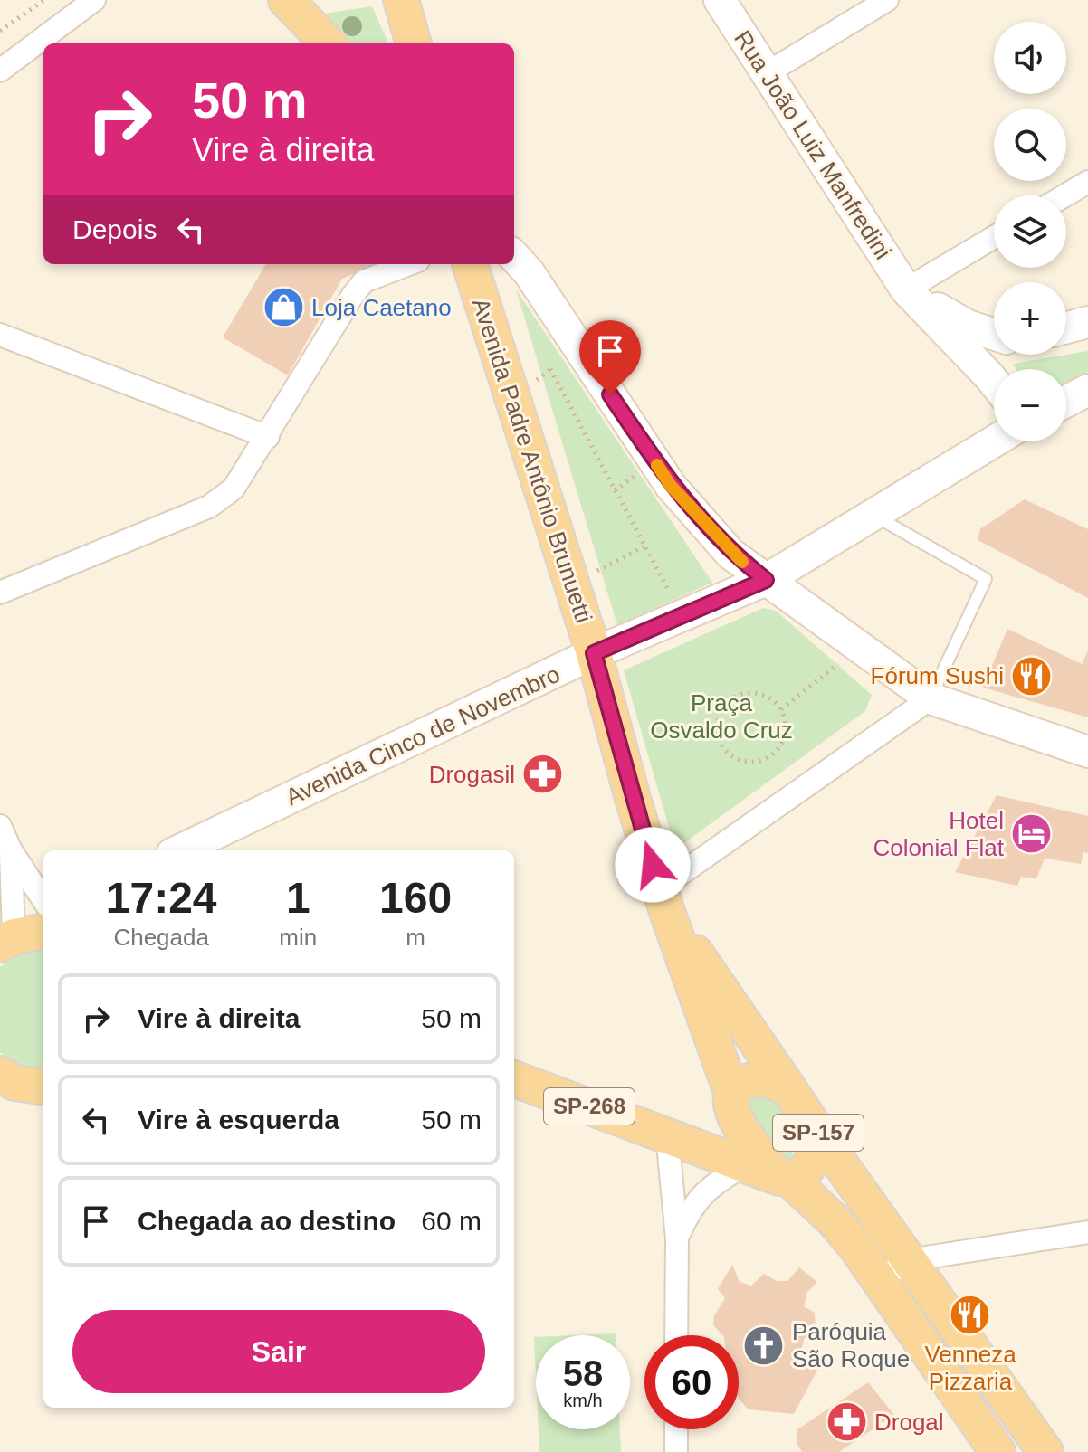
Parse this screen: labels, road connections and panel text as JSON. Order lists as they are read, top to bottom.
{
  "streets": {
    "main road": [
      "Rua João Luiz Manfredini",
      "Avenida Padre Antônio Brunuetti",
      "Avenida Cinco de Novembro",
      "SP-268",
      "SP-157"
    ]
  },
  "crossings": [
    ["Avenida Padre Antônio Brunuetti", "Avenida Cinco de Novembro"],
    ["Avenida Padre Antônio Brunuetti", "SP-268"],
    ["Avenida Padre Antônio Brunuetti", "SP-157"],
    ["SP-268", "SP-157"]
  ],
  "parks": ["Praça Osvaldo Cruz"],
  "places": {
    "shop": ["Loja Caetano"],
    "restaurant": ["Fórum Sushi", "Venneza Pizzaria"],
    "pharmacy": ["Drogasil", "Drogal"],
    "hotel": ["Hotel Colonial Flat"],
    "church": ["Paróquia São Roque"]
  },
  "page": {
    "map_buttons": ["+", "−"],
    "turn": ["50 m", "Vire à direita"],
    "then": "Depois",
    "eta": [
      "17:24",
      "Chegada",
      "1",
      "min",
      "160",
      "m"
    ],
    "list": [
      {
        "name": "Vire à direita",
        "value": "50 m"
      },
      {
        "name": "Vire à esquerda",
        "value": "50 m"
      },
      {
        "name": "Chegada ao destino",
        "value": "60 m"
      }
    ],
    "buttons": "Sair",
    "speed": "58 km/h",
    "limit": "60"
  }
}
